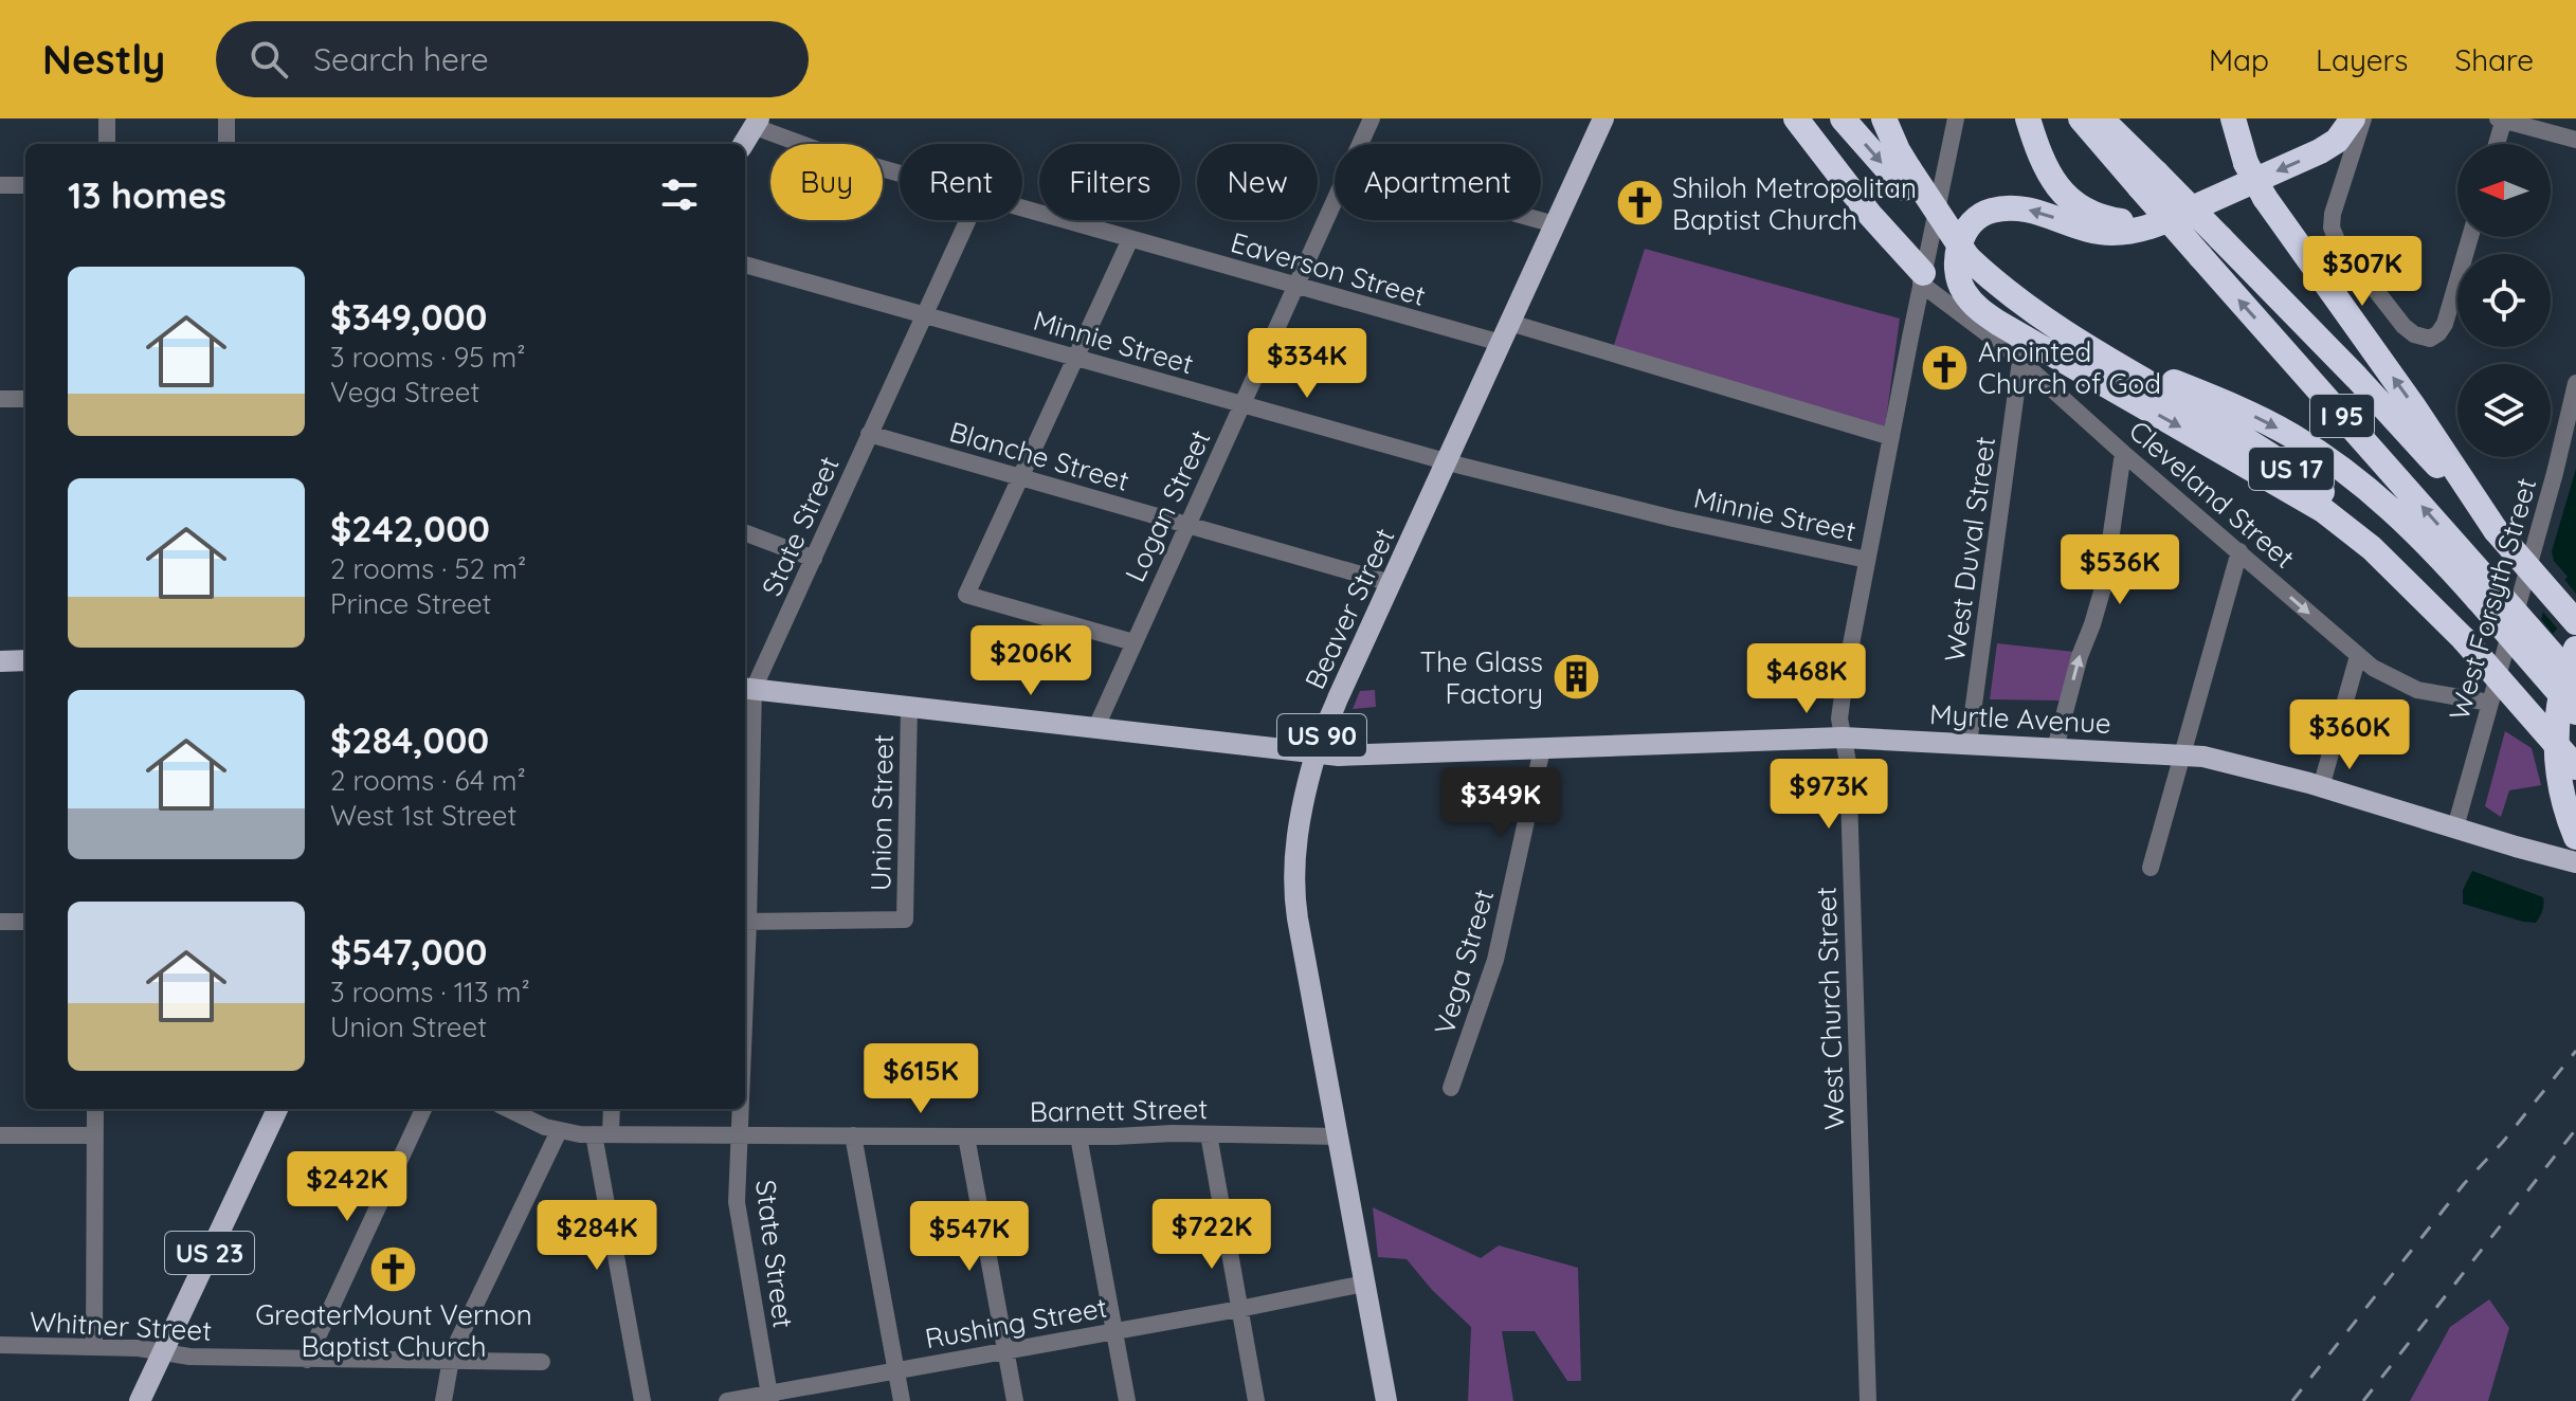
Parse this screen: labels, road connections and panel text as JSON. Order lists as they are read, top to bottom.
{
  "streets": {
    "highway": ["I 95", "US 17"],
    "main road": [
      "Beaver Street",
      "Myrtle Avenue",
      "US 90",
      "US 23"
    ],
    "street": [
      "Eaverson Street",
      "Minnie Street",
      "Blanche Street",
      "Cleveland Street",
      "Logan Street",
      "State Street",
      "West Duval Street",
      "West Forsyth Street",
      "Union Street",
      "Vega Street",
      "West Church Street",
      "Barnett Street",
      "Rushing Street",
      "Whitner Street"
    ]
  },
  "crossings": [
    ["Eaverson Street", "Logan Street"],
    ["Eaverson Street", "Beaver Street"],
    ["Eaverson Street", "West Church Street"],
    ["Minnie Street", "Logan Street"],
    ["Minnie Street", "State Street"],
    ["Minnie Street", "Beaver Street"],
    ["Minnie Street", "West Church Street"],
    ["I 95", "US 17"],
    ["Blanche Street", "Logan Street"],
    ["Blanche Street", "State Street"],
    ["Blanche Street", "Beaver Street"],
    ["Cleveland Street", "West Duval Street"],
    ["Cleveland Street", "West Forsyth Street"],
    ["Cleveland Street", "West Church Street"],
    ["Logan Street", "Myrtle Avenue"],
    ["State Street", "Myrtle Avenue"],
    ["State Street", "Barnett Street"],
    ["State Street", "Rushing Street"],
    ["West Duval Street", "Myrtle Avenue"],
    ["West Forsyth Street", "Myrtle Avenue"],
    ["Beaver Street", "Myrtle Avenue"],
    ["Beaver Street", "Barnett Street"],
    ["Beaver Street", "Rushing Street"],
    ["Myrtle Avenue", "Union Street"],
    ["Myrtle Avenue", "Vega Street"],
    ["Myrtle Avenue", "West Church Street"],
    ["US 23", "Whitner Street"]
  ],
  "places": {
    "church": ["Shiloh Metropolitan Baptist Church", "Anointed Church of God", "GreaterMount Vernon Baptist Church"],
    "building": ["The Glass Factory"]
  },
  "north": "left",
  "page": {
    "header": "Nestly",
    "search": "Search here",
    "nav": ["Map", "Layers", "Share"],
    "chip": [
      "Buy",
      "Rent",
      "Filters",
      "New",
      "Apartment"
    ],
    "heading": "13 homes",
    "price": [
      "$307K",
      "$334K",
      "$536K",
      "$206K",
      "$468K",
      "$360K",
      "$973K",
      "$349K",
      "$615K",
      "$242K",
      "$722K",
      "$284K",
      "$547K"
    ],
    "list": [
      {
        "name": "$349,000",
        "note": "3 rooms · 95 m² · Vega Street"
      },
      {
        "name": "$242,000",
        "note": "2 rooms · 52 m² · Prince Street"
      },
      {
        "name": "$284,000",
        "note": "2 rooms · 64 m² · West 1st Street"
      },
      {
        "name": "$547,000",
        "note": "3 rooms · 113 m² · Union Street"
      }
    ]
  }
}
